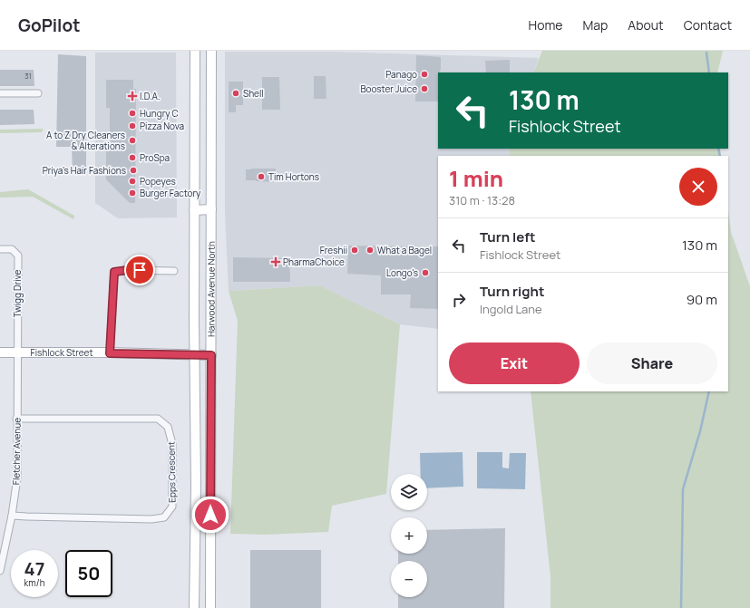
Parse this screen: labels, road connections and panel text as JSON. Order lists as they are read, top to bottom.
{
  "streets": {
    "main road": ["Harwood Avenue North", "Fishlock Street"],
    "street": ["Twigg Drive", "Fletcher Avenue", "Epps Crescent"]
  },
  "crossings": [
    ["Harwood Avenue North", "Fishlock Street"],
    ["Twigg Drive", "Fishlock Street"],
    ["Twigg Drive", "Fletcher Avenue"],
    ["Fishlock Street", "Fletcher Avenue"],
    ["Fletcher Avenue", "Epps Crescent"]
  ],
  "places": {
    "other": [
      "Panago",
      "Booster Juice",
      "Shell",
      "Hungry C",
      "Pizza Nova",
      "A to Z Dry Cleaners & Alterations",
      "ProSpa",
      "Priya's Hair Fashions",
      "Tim Hortons",
      "Popeyes",
      "Burger Factory",
      "Freshii",
      "What a Bagel",
      "Longo's"
    ],
    "health": ["I.D.A.", "PharmaChoice"]
  },
  "house_numbers": ["31"],
  "page": {
    "header": "GoPilot",
    "nav": [
      "Home",
      "Map",
      "About",
      "Contact"
    ],
    "turn": ["130 m", "Fishlock Street"],
    "heading": ["1 min", "310 m · 13:28"],
    "list": [
      {
        "name": "Turn left",
        "note": "Fishlock Street",
        "value": "130 m"
      },
      {
        "name": "Turn right",
        "note": "Ingold Lane",
        "value": "90 m"
      }
    ],
    "buttons": ["Exit", "Share"],
    "map_buttons": ["+", "−"],
    "speed": "47 km/h",
    "limit": "50"
  }
}
